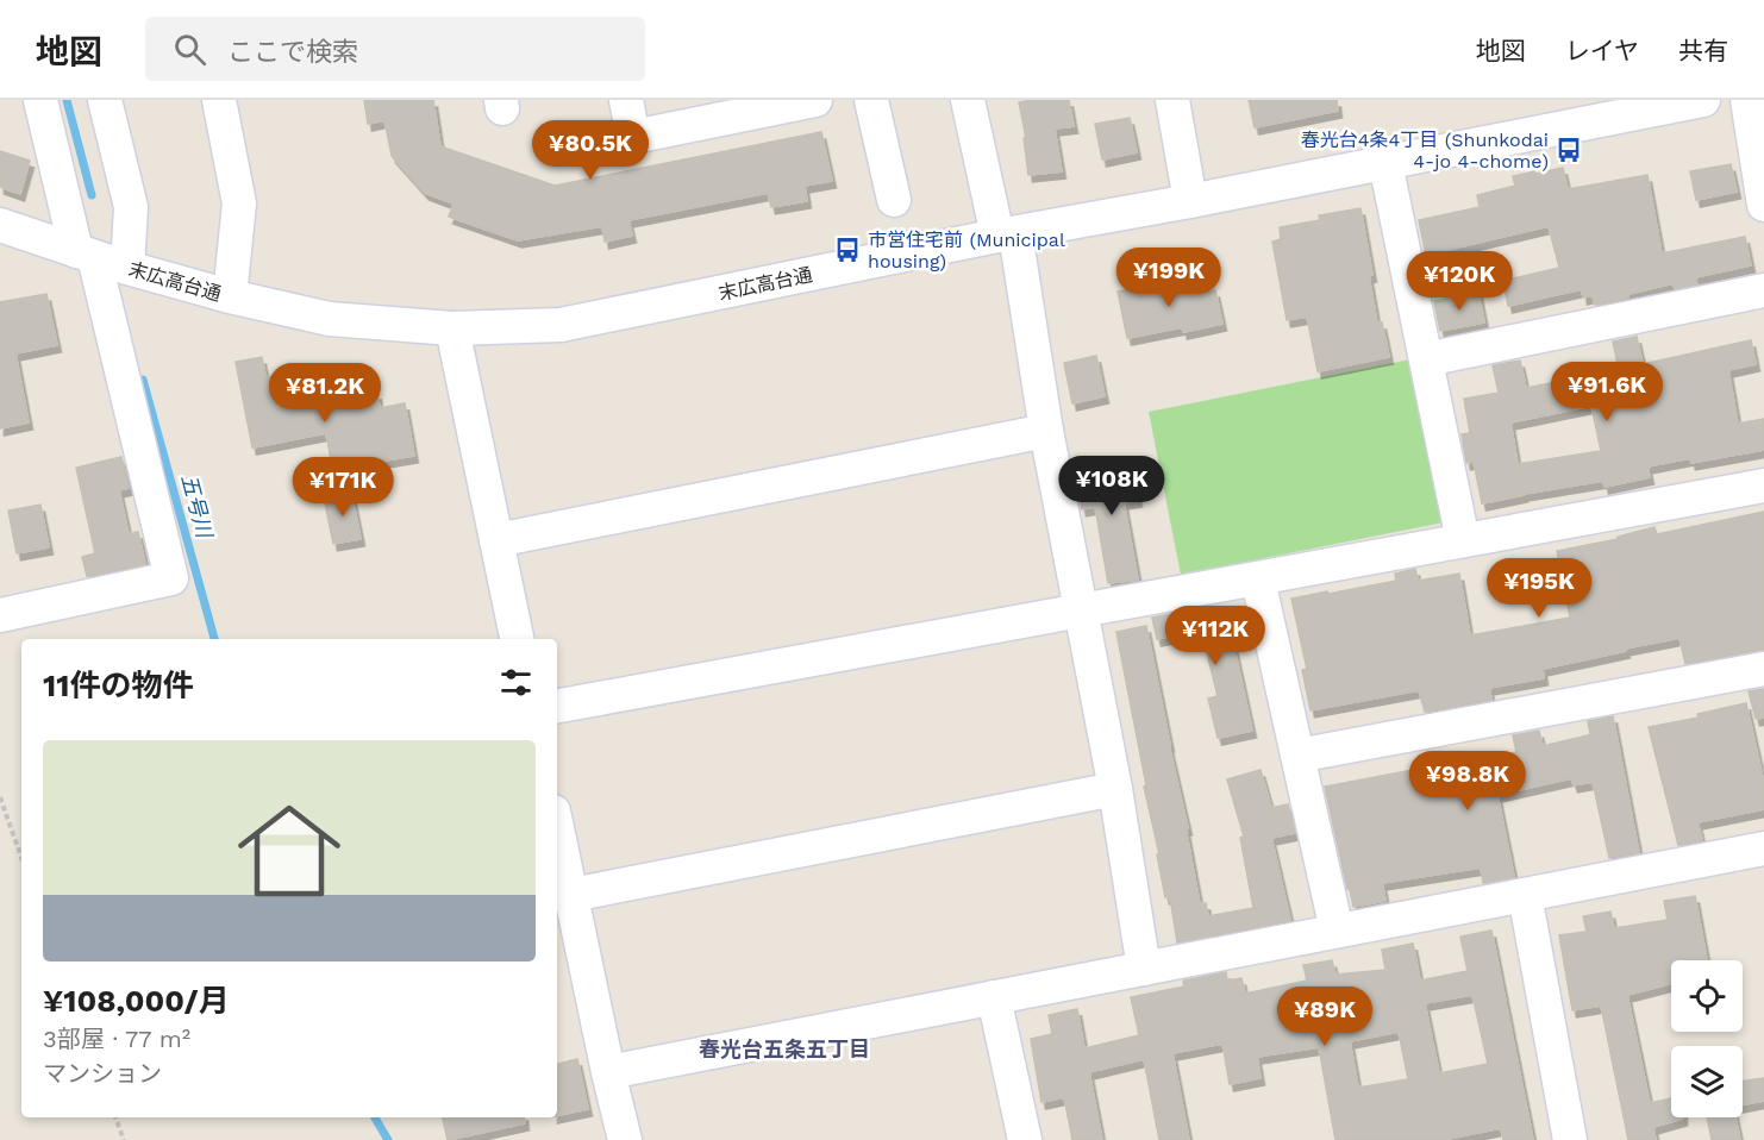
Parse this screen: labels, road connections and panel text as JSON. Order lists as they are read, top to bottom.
{
  "streets": {
    "street": ["末広高台通"]
  },
  "districts": ["春光台五条五丁目"],
  "water": ["五号川"],
  "places": {
    "bus stop": ["春光台4条4丁目 (Shunkodai 4-jo 4-chome)", "市営住宅前 (Municipal housing)"]
  },
  "page": {
    "header": "地図",
    "search": "ここで検索",
    "nav": ["地図", "レイヤ", "共有"],
    "price": [
      "¥80.5K",
      "¥199K",
      "¥120K",
      "¥91.6K",
      "¥81.2K",
      "¥108K",
      "¥171K",
      "¥195K",
      "¥112K",
      "¥98.8K",
      "¥89K"
    ],
    "heading": "11件の物件",
    "list": [
      {
        "name": "¥108,000/月",
        "note": "3部屋 · 77 m² · マンション"
      }
    ]
  }
}
